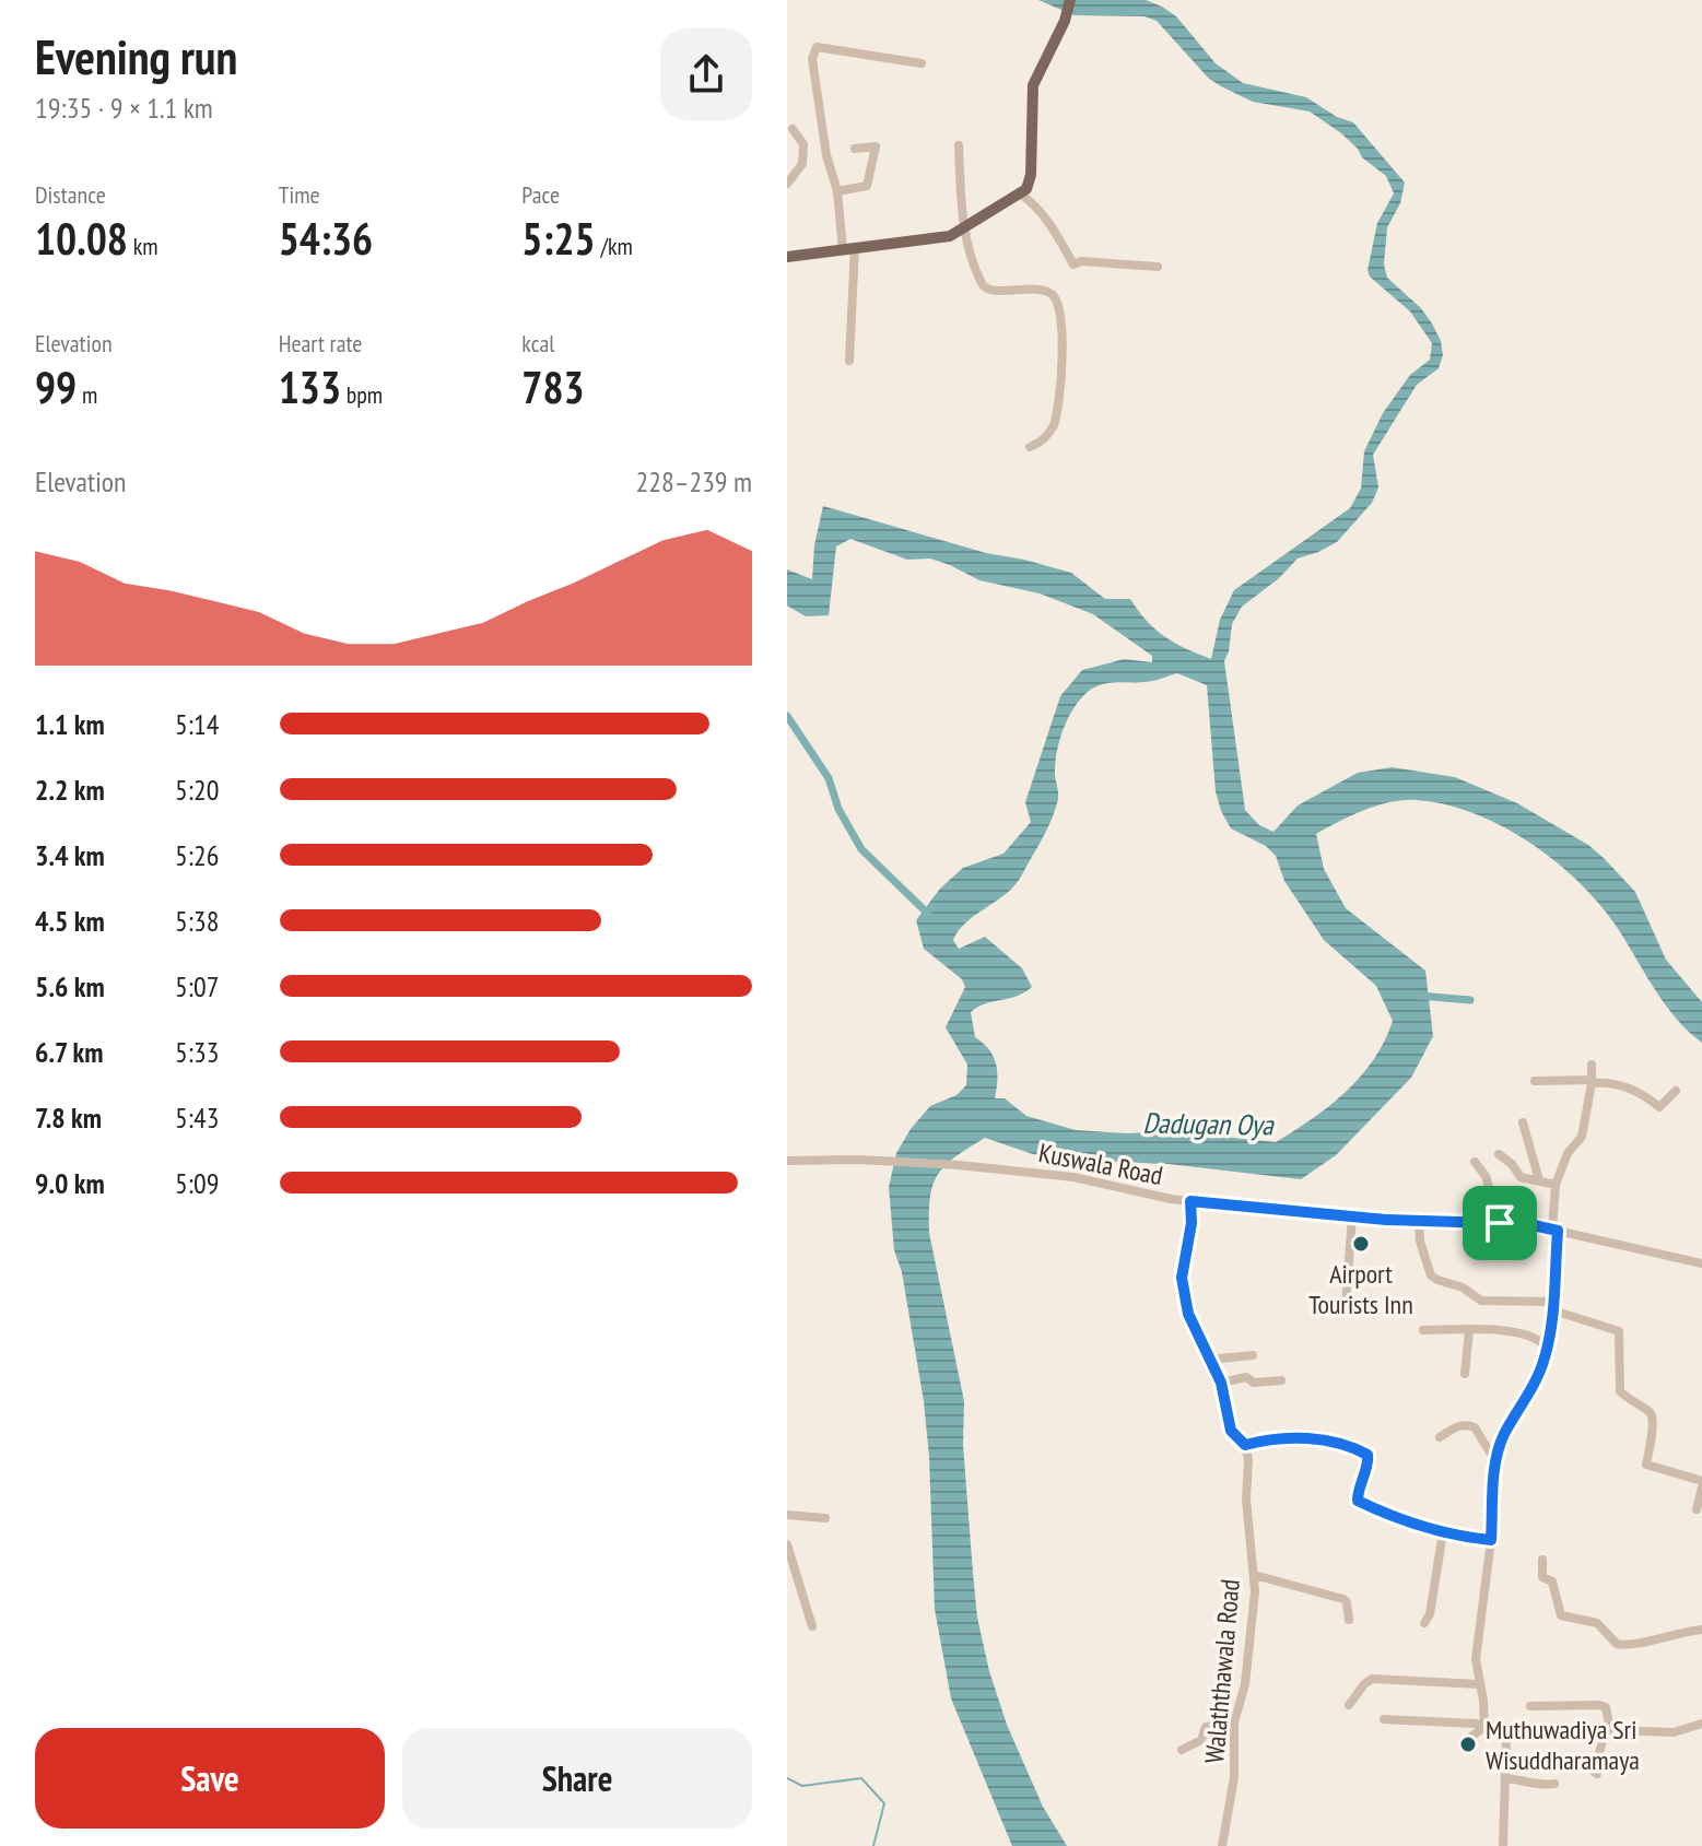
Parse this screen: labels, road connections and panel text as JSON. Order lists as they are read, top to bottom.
{
  "streets": {
    "street": ["Kuswala Road", "Walaththawala Road"]
  },
  "crossings": [
    ["Kuswala Road", "Walaththawala Road"]
  ],
  "water": ["Dadugan Oya"],
  "places": ["Airport Tourists Inn", "Muthuwadiya Sri Wisuddharamaya"],
  "page": {
    "heading": ["Evening run", "19:35 · 9 × 1.1 km"],
    "stats": [
      ["Distance", "10.08 km"],
      ["Time", "54:36"],
      ["Pace", "5:25 /km"],
      ["Elevation", "99 m"],
      ["Heart rate", "133 bpm"],
      ["kcal", "783"]
    ],
    "chart": ["Elevation", "228–239 m"],
    "list": [
      {
        "name": "1.1 km",
        "note": "5:14"
      },
      {
        "name": "2.2 km",
        "note": "5:20"
      },
      {
        "name": "3.4 km",
        "note": "5:26"
      },
      {
        "name": "4.5 km",
        "note": "5:38"
      },
      {
        "name": "5.6 km",
        "note": "5:07"
      },
      {
        "name": "6.7 km",
        "note": "5:33"
      },
      {
        "name": "7.8 km",
        "note": "5:43"
      },
      {
        "name": "9.0 km",
        "note": "5:09"
      }
    ],
    "buttons": ["Save", "Share"]
  }
}
